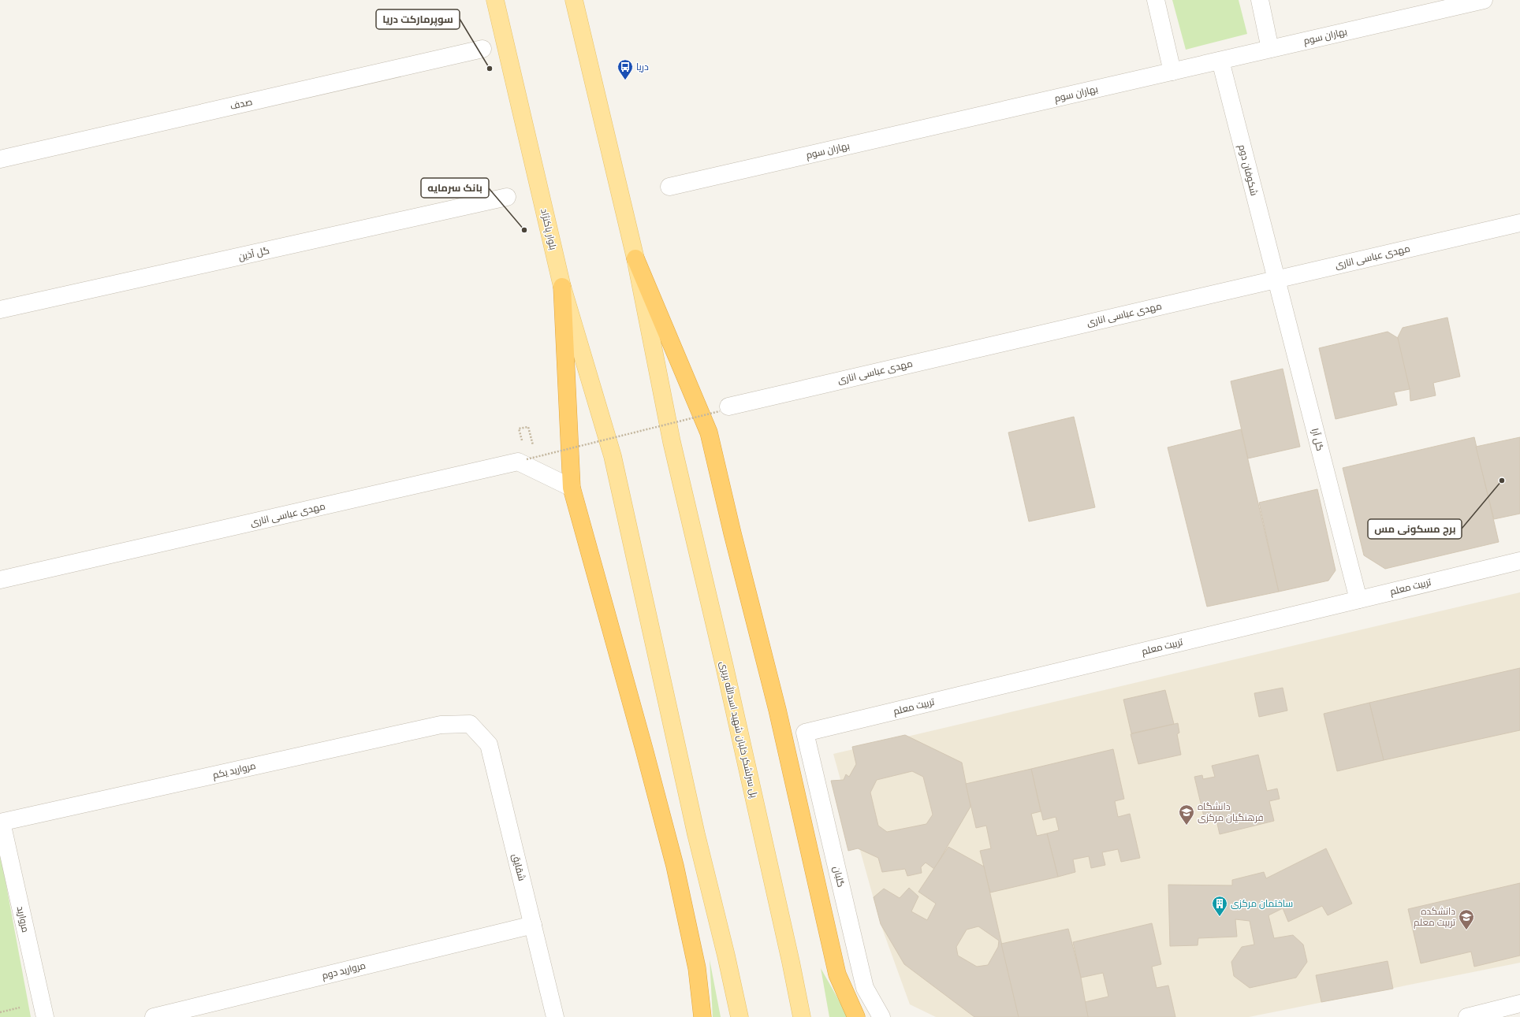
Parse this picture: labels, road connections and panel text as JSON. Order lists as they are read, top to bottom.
{
  "streets": {
    "main road": ["بلوار پاکنژاد", "پل سرلشکر خلبان شهید اسدالله بربری"],
    "street": [
      "بهاران سوم",
      "صدف",
      "شکوفان دوم",
      "گل آذین",
      "مهدی عباسی اناری",
      "گل آرا",
      "تربیت معلم",
      "مروارید یکم",
      "شقایق",
      "گلبان",
      "مروارید",
      "مروارید دوم"
    ]
  },
  "crossings": [
    ["بهاران سوم", "شکوفان دوم"],
    ["شکوفان دوم", "مهدی عباسی اناری"],
    ["شکوفان دوم", "گل آرا"],
    ["مهدی عباسی اناری", "گل آرا"],
    ["گل آرا", "تربیت معلم"],
    ["تربیت معلم", "گلبان"],
    ["مروارید یکم", "شقایق"],
    ["مروارید یکم", "مروارید"],
    ["شقایق", "مروارید دوم"]
  ],
  "places": {
    "other": ["سوپرمارکت دریا", "بانک سرمایه", "برج مسکونی مس"],
    "bus stop": ["دریا"],
    "school or university": ["دانشگاه فرهنگیان مرکزی", "دانشکده تربیت معلم"],
    "building": ["ساختمان مرکزی"]
  }
}
